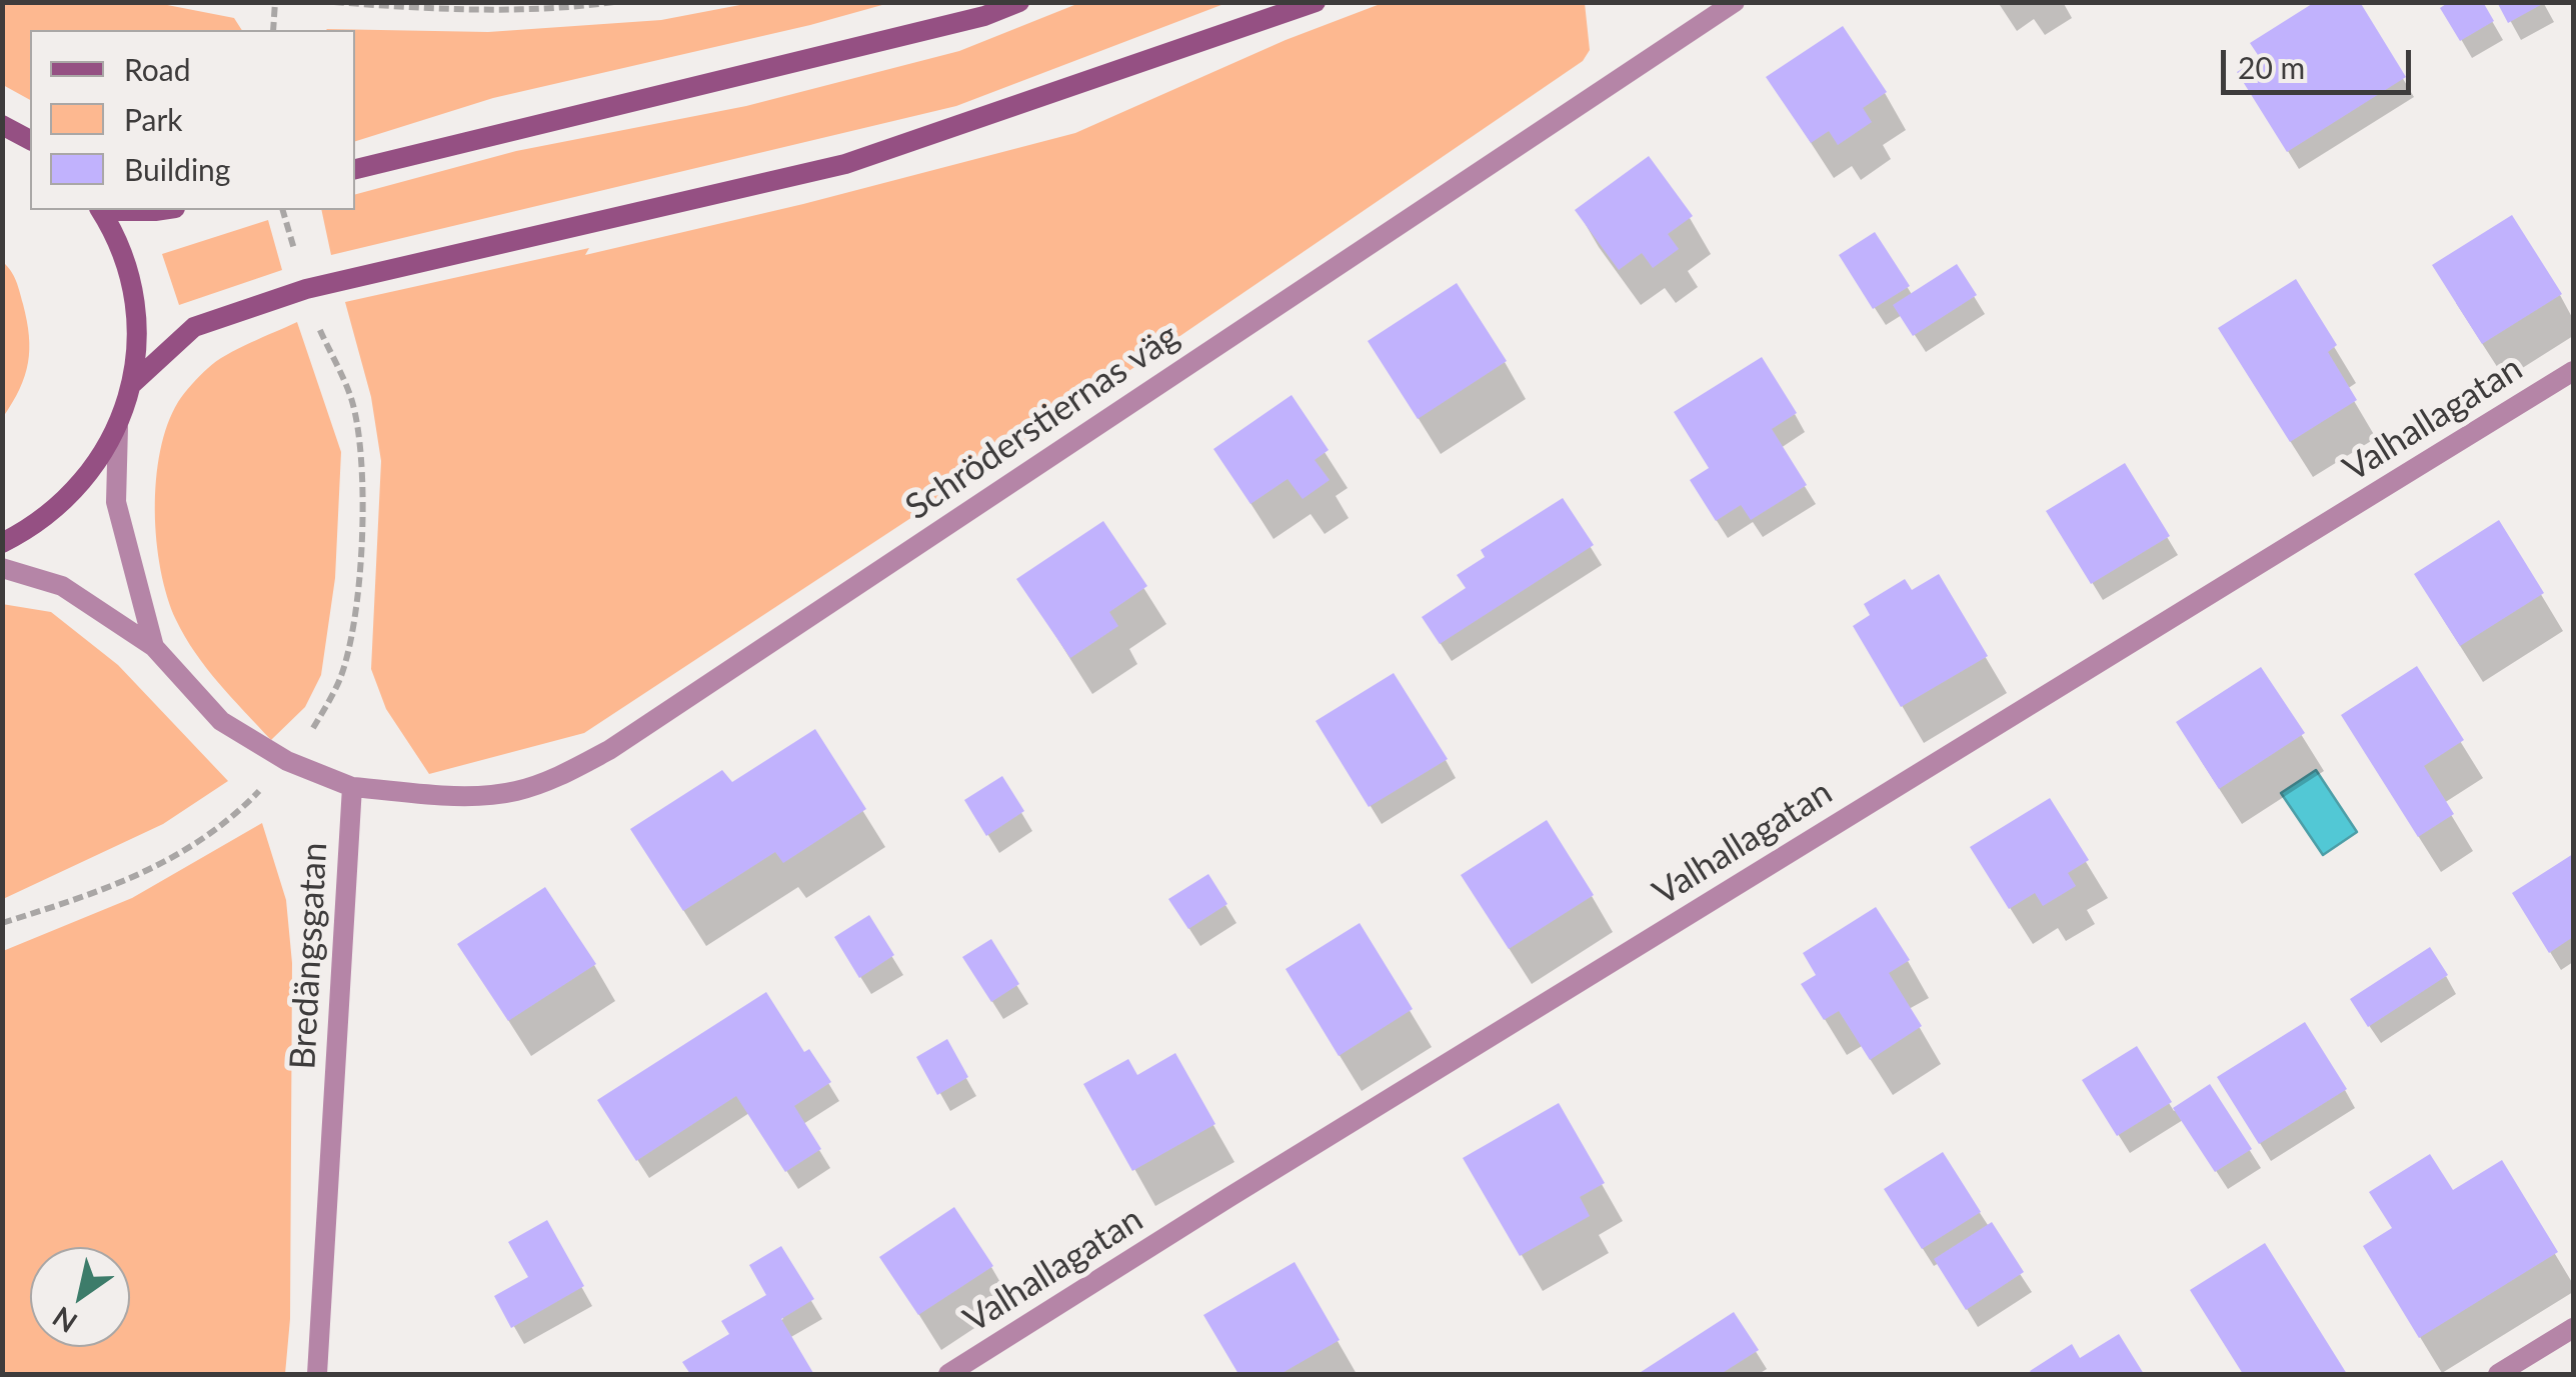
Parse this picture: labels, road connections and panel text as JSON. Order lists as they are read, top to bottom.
{
  "streets": {
    "street": ["Valhallagatan", "Schröderstiernas väg", "Bredängsgatan"]
  },
  "crossings": [
    ["Schröderstiernas väg", "Bredängsgatan"]
  ],
  "legend": ["Road", "Park", "Building"],
  "scale_bar": "20 m",
  "north": "bottom left"
}
